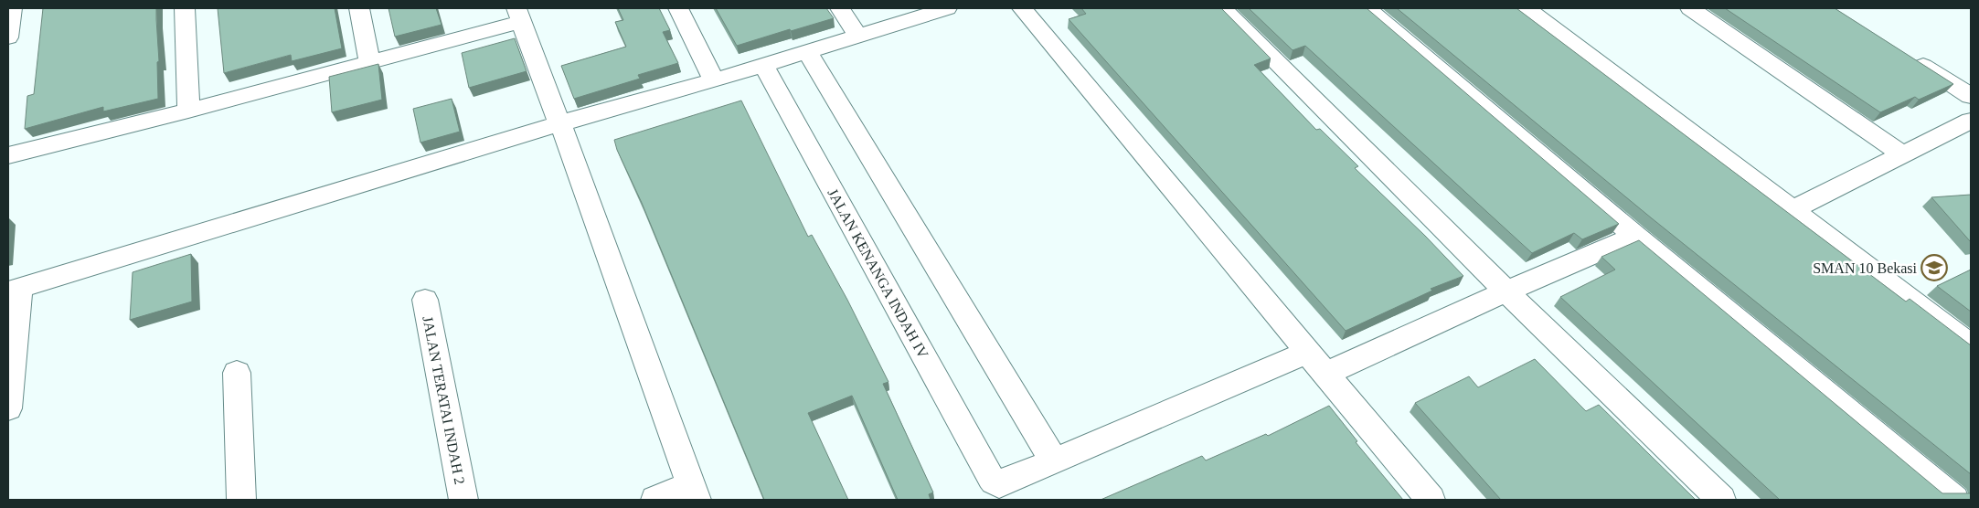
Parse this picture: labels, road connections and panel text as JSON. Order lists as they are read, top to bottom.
{
  "streets": {
    "street": ["JALAN KENANGA INDAH IV", "JALAN TERATAI INDAH 2"]
  },
  "places": {
    "school or university": ["SMAN 10 Bekasi"]
  }
}
